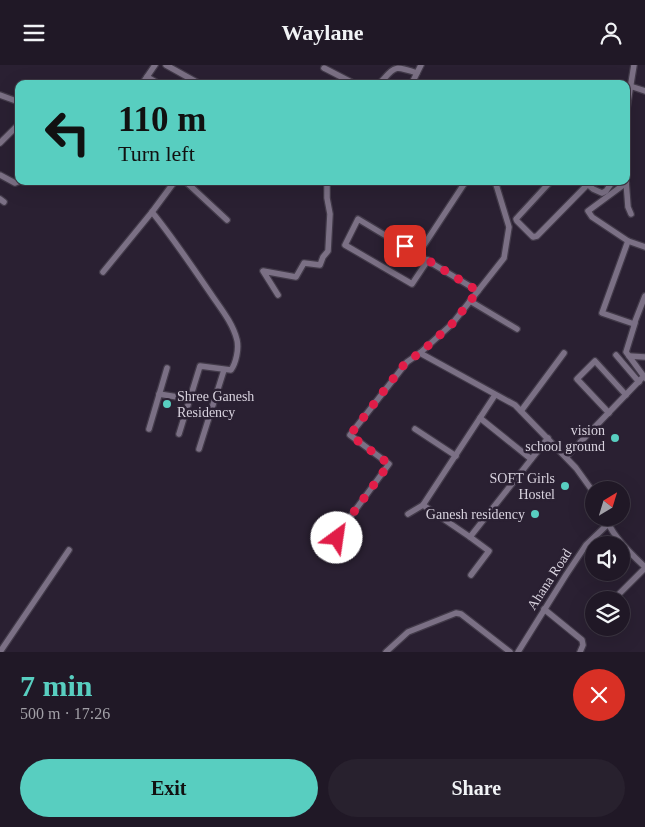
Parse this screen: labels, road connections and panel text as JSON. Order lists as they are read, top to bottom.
{
  "streets": {
    "street": ["Ahana Road"]
  },
  "places": [
    "Shree Ganesh Residency",
    "vision school ground",
    "SOFT Girls Hostel",
    "Ganesh residency"
  ],
  "north": "top right",
  "page": {
    "header": "Waylane",
    "turn": ["110 m", "Turn left"],
    "heading": ["7 min", "500 m · 17:26"],
    "buttons": ["Exit", "Share"]
  }
}
